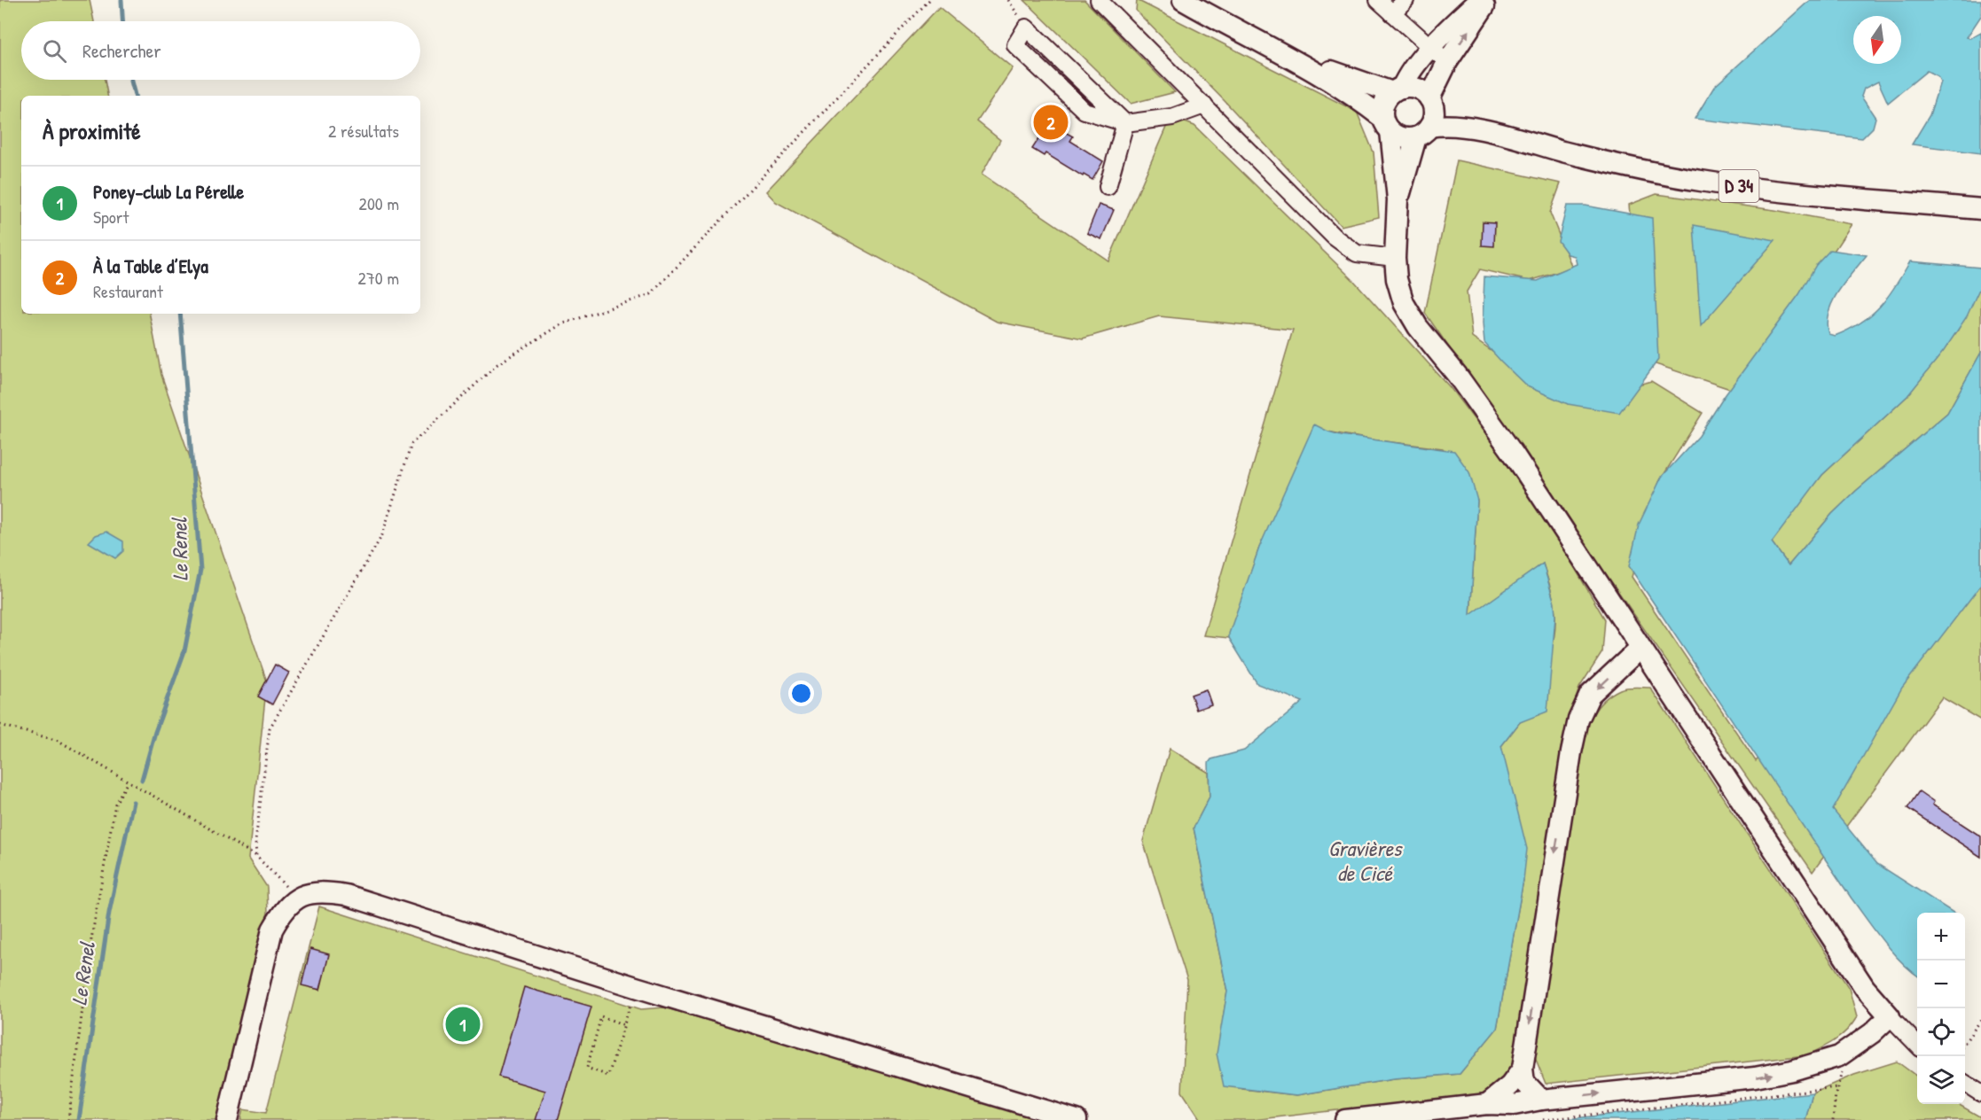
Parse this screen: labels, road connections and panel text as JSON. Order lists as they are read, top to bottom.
{
  "streets": {
    "main road": ["D 34"]
  },
  "water": ["Le Renel", "Gravières de Cicé"],
  "north": "bottom",
  "page": {
    "search": "Rechercher",
    "heading": ["À proximité", "2 résultats"],
    "pins": ["2", "1"],
    "list": [
      {
        "mark": "1",
        "name": "Poney-club La Pérelle",
        "note": "Sport",
        "value": "200 m"
      },
      {
        "mark": "2",
        "name": "À la Table d’Elya",
        "note": "Restaurant",
        "value": "270 m"
      }
    ],
    "map_buttons": ["+", "−"]
  }
}
